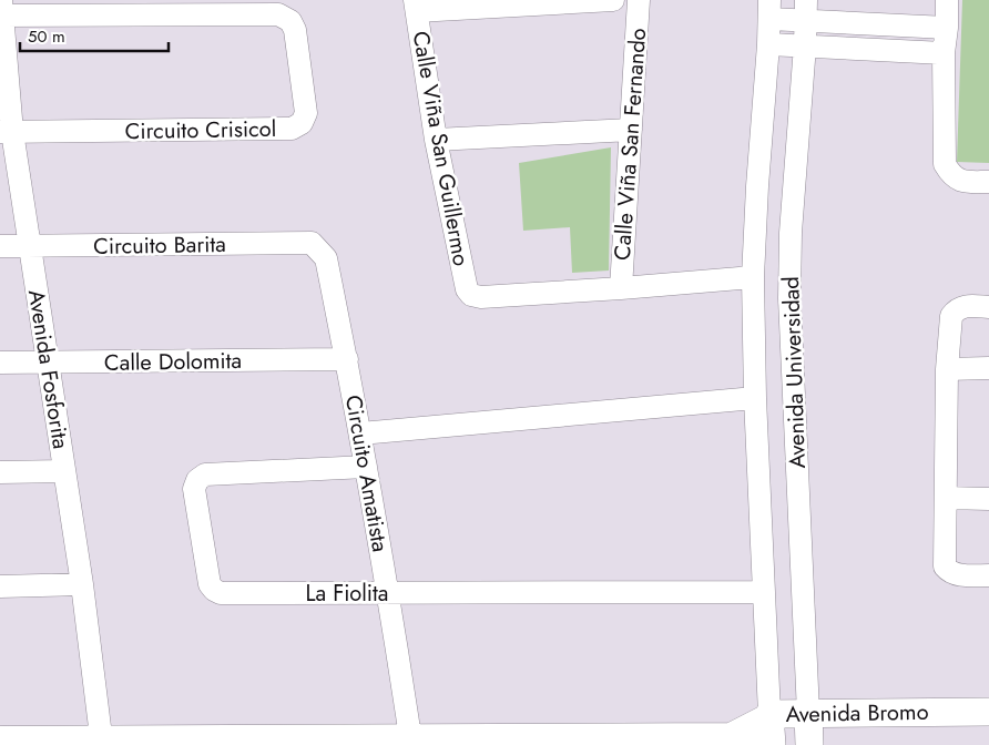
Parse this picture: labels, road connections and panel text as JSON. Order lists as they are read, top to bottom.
{
  "streets": {
    "main road": ["Avenida Universidad", "Avenida Bromo"],
    "street": [
      "Circuito Crisicol",
      "Calle Viña San Fernando",
      "Calle Viña San Guillermo",
      "Circuito Barita",
      "Calle Dolomita",
      "Avenida Fosforita",
      "Circuito Amatista",
      "La Fiolita"
    ]
  },
  "crossings": [
    ["Circuito Crisicol", "Avenida Fosforita"],
    ["Calle Viña San Fernando", "Calle Viña San Guillermo"],
    ["Circuito Barita", "Avenida Fosforita"],
    ["Circuito Barita", "Circuito Amatista"],
    ["Calle Dolomita", "Avenida Fosforita"],
    ["Calle Dolomita", "Circuito Amatista"],
    ["Avenida Fosforita", "Avenida Bromo"],
    ["Avenida Universidad", "La Fiolita"],
    ["Avenida Universidad", "Avenida Bromo"],
    ["Circuito Amatista", "La Fiolita"],
    ["Circuito Amatista", "Avenida Bromo"]
  ],
  "scale_bar": "50 m"
}
